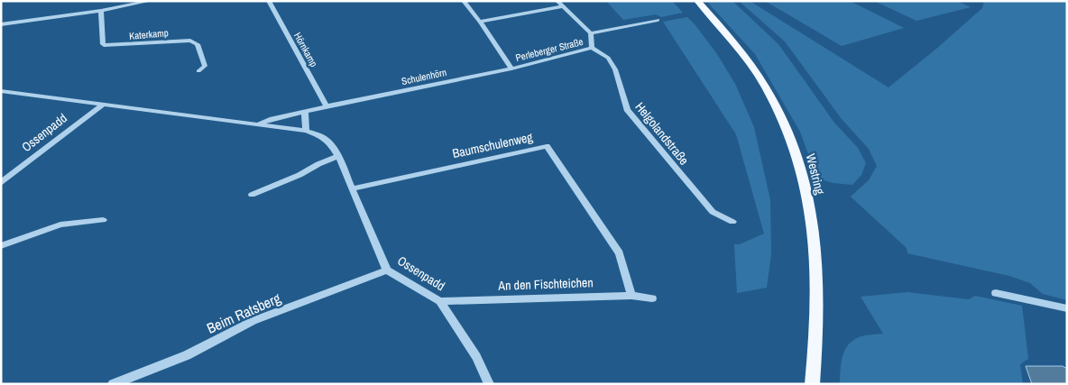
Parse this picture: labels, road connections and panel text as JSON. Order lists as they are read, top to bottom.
{
  "streets": {
    "main road": ["Westring"],
    "street": [
      "Katerkamp",
      "Hörnkamp",
      "Perleberger Straße",
      "Schulenhörn",
      "Ossenpadd",
      "Helgolandstraße",
      "Baumschulenweg",
      "An den Fischteichen",
      "Beim Ratsberg"
    ]
  },
  "crossings": [
    ["Hörnkamp", "Schulenhörn"],
    ["Perleberger Straße", "Schulenhörn"],
    ["Perleberger Straße", "Helgolandstraße"],
    ["Schulenhörn", "Ossenpadd"],
    ["Ossenpadd", "Baumschulenweg"],
    ["Ossenpadd", "An den Fischteichen"],
    ["Ossenpadd", "Beim Ratsberg"],
    ["Baumschulenweg", "An den Fischteichen"]
  ]
}
